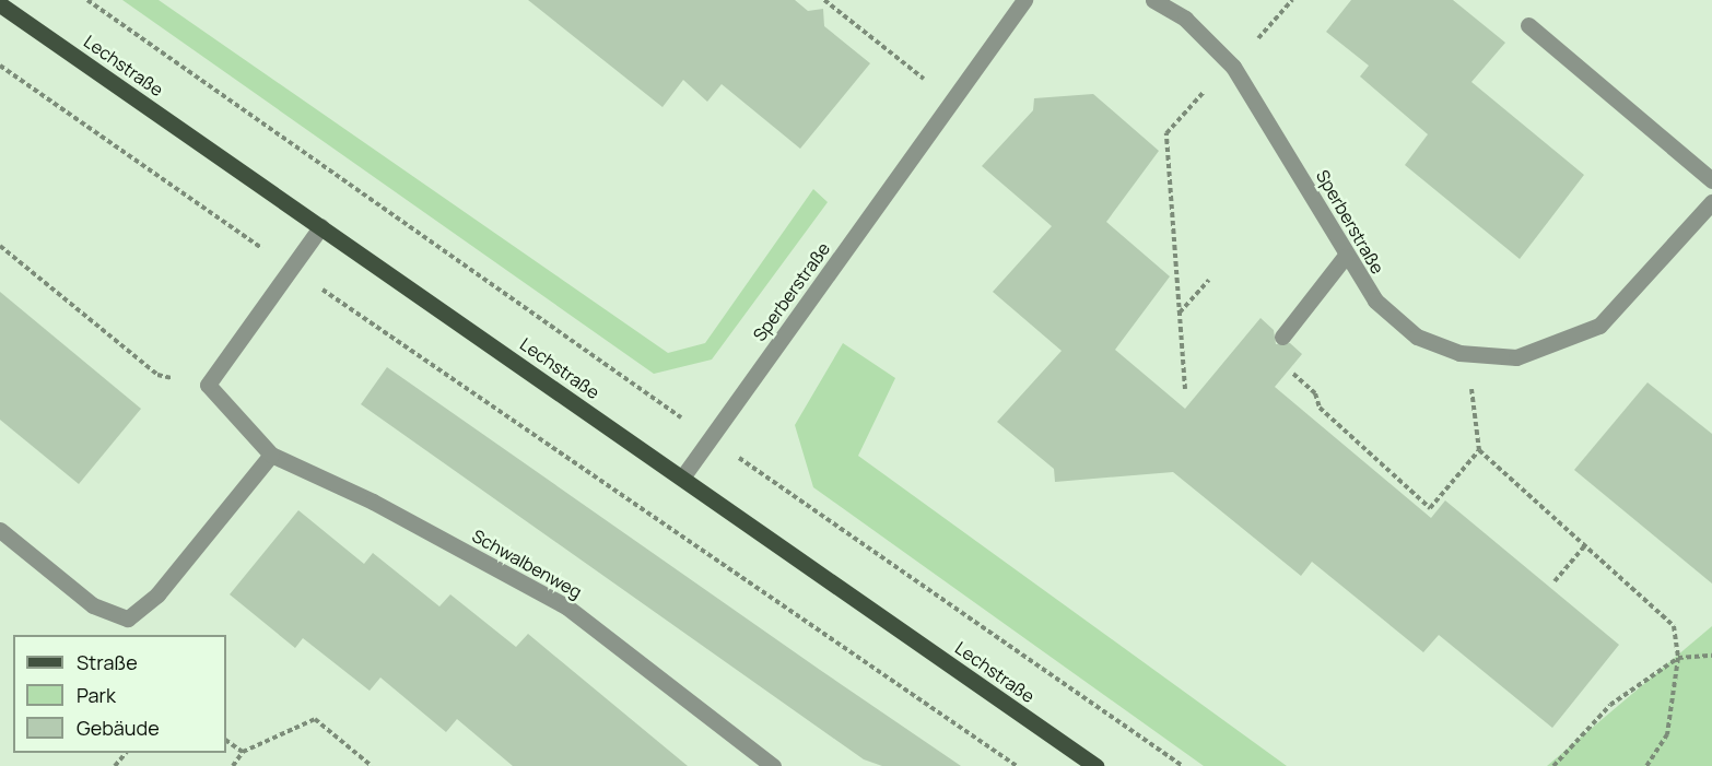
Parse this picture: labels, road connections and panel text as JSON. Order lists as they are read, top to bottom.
{
  "streets": {
    "main road": ["Lechstraße"],
    "street": ["Sperberstraße", "Schwalbenweg"]
  },
  "crossings": [
    ["Lechstraße", "Sperberstraße"]
  ],
  "legend": ["Straße", "Park", "Gebäude"]
}
